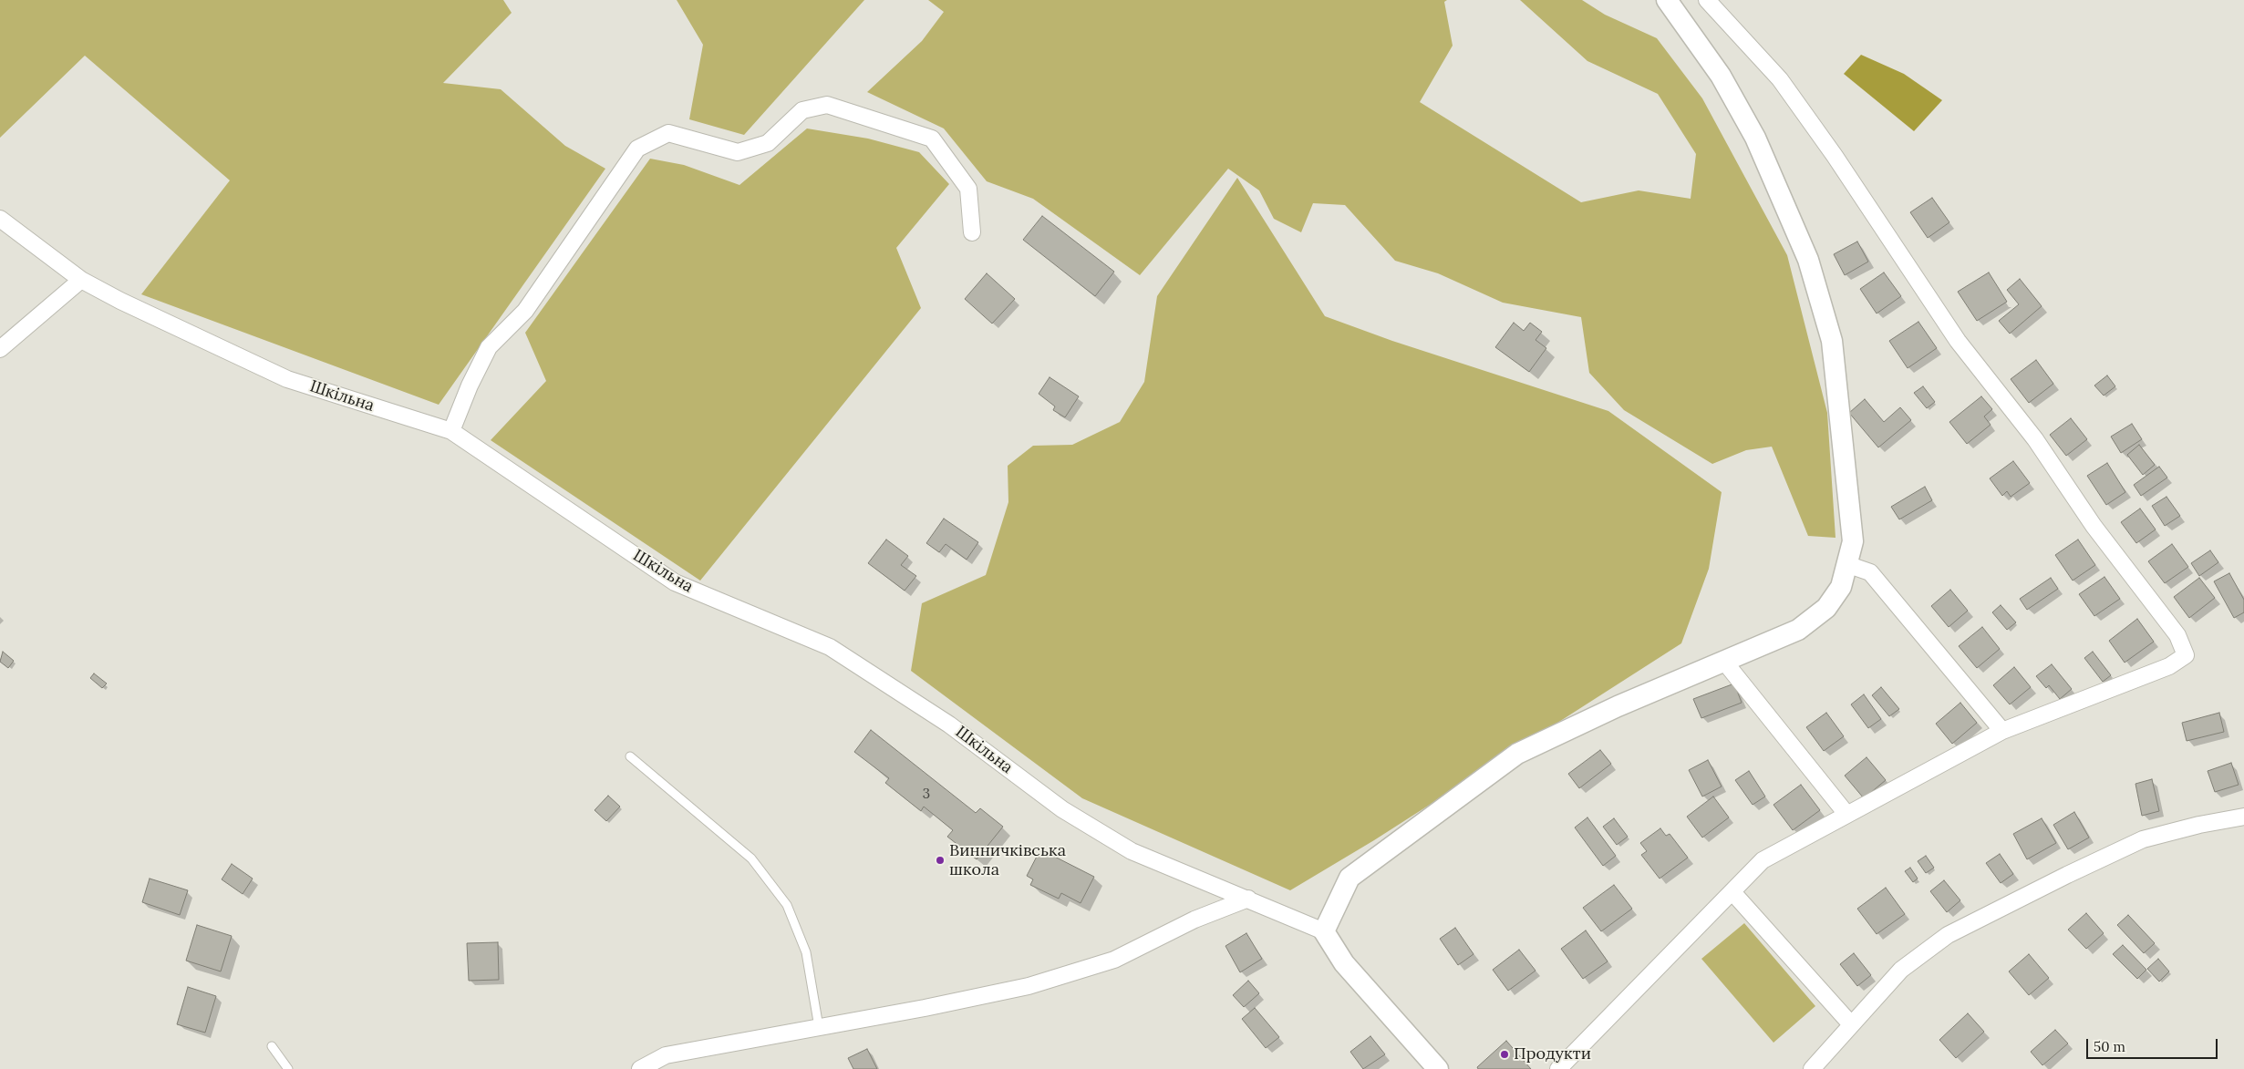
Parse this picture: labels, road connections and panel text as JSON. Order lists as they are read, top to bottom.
{
  "streets": {
    "street": ["Шкільна"]
  },
  "places": ["Винничківська школа", "Продукти"],
  "house_numbers": ["3"],
  "scale_bar": "50 m"
}
